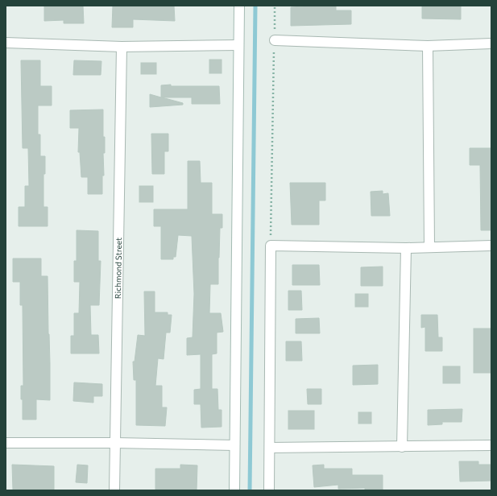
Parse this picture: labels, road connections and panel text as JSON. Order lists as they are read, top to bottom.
{
  "streets": {
    "street": ["Richmond Street"]
  }
}
